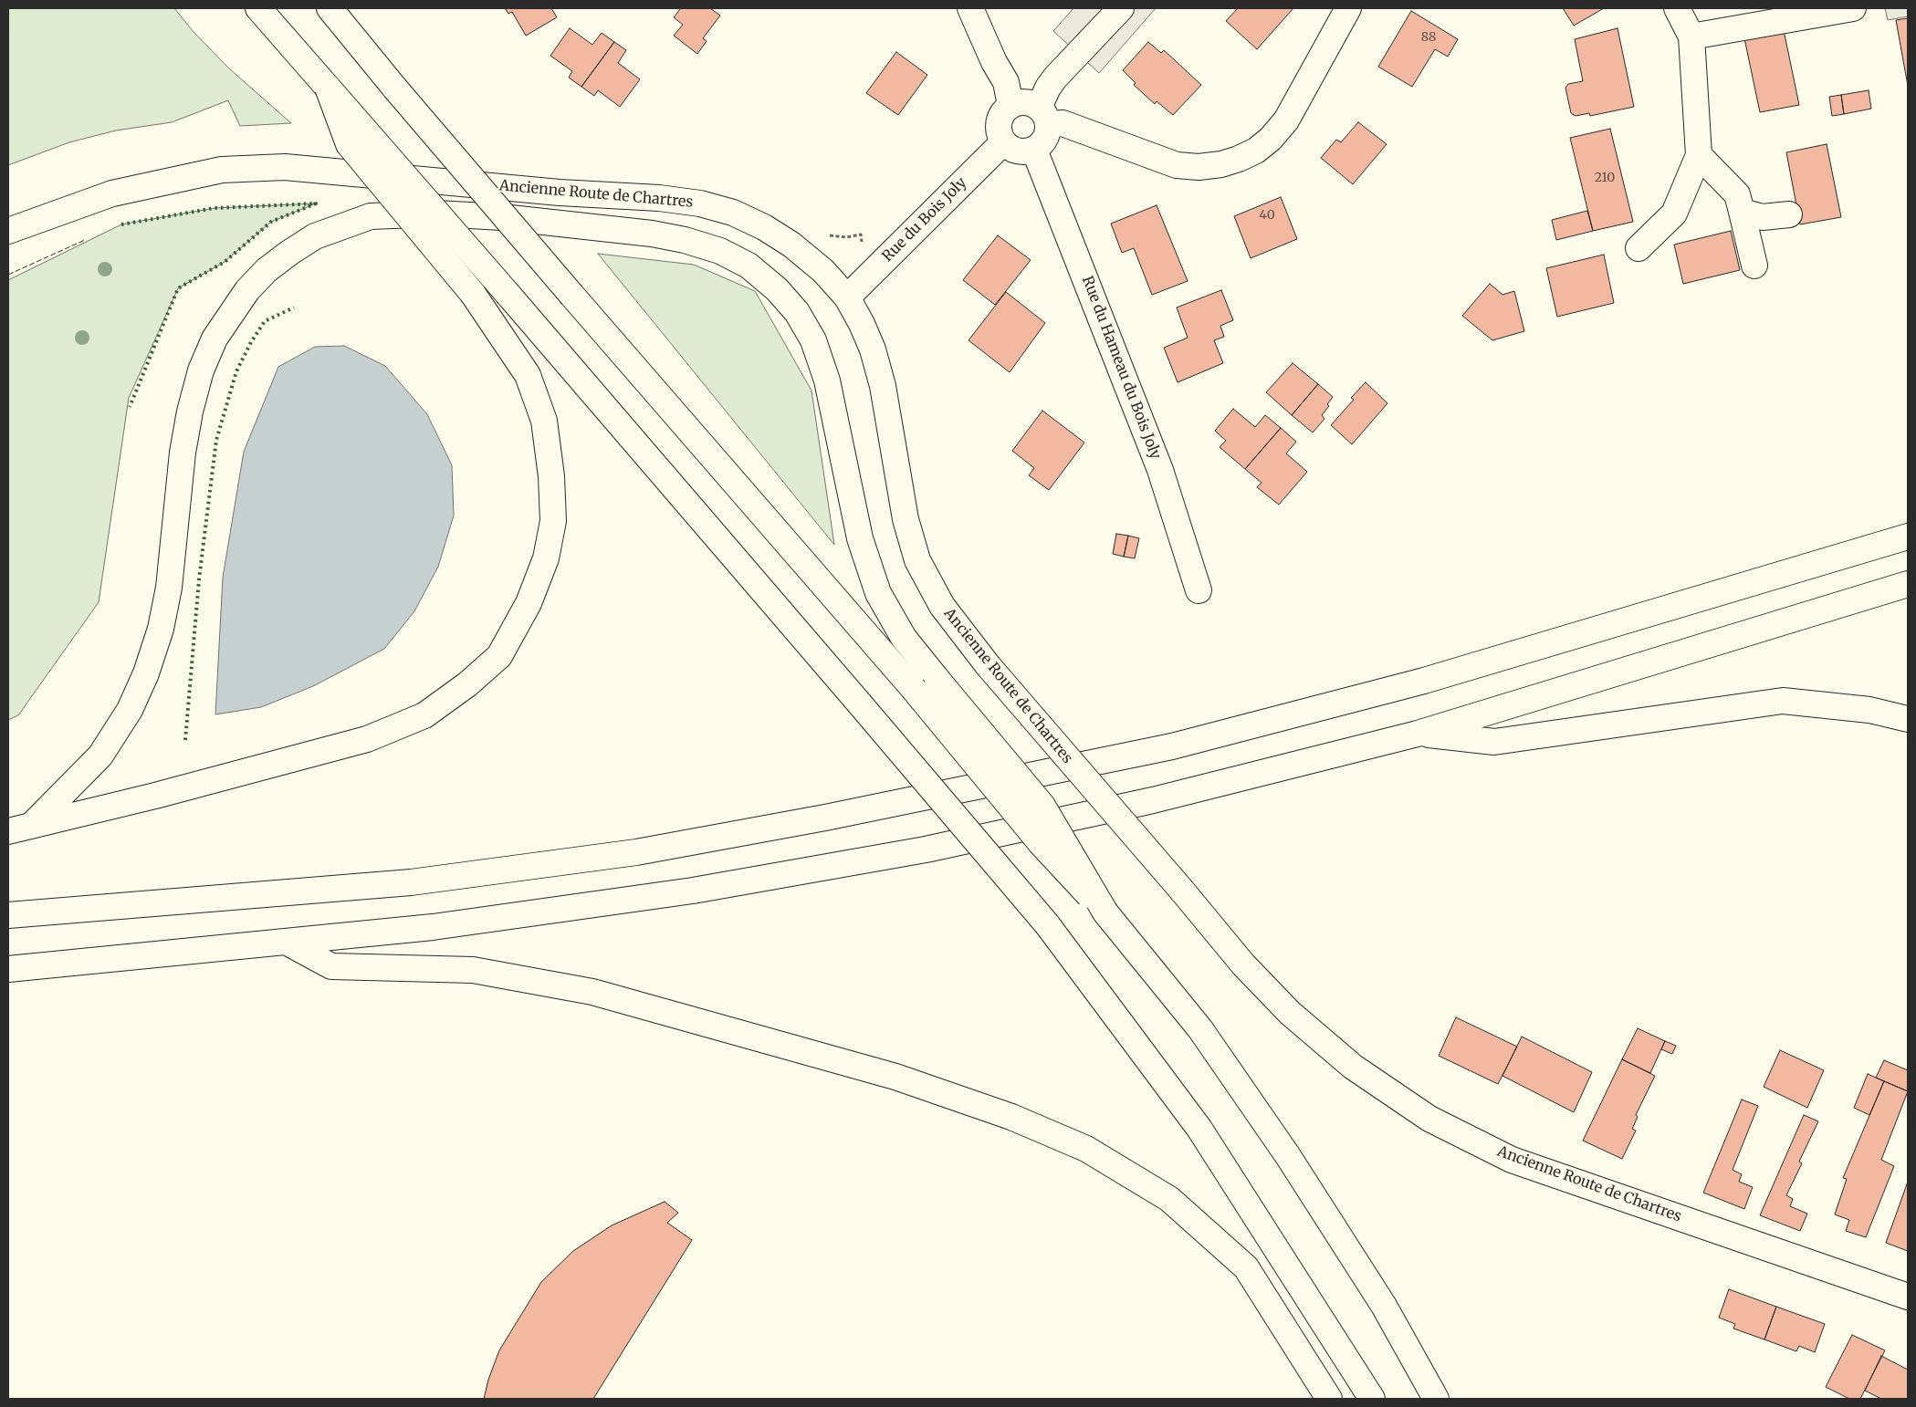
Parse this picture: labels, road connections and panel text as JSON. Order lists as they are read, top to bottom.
{
  "streets": {
    "main road": ["Ancienne Route de Chartres", "Rue du Bois Joly", "Rue du Hameau du Bois Joly"]
  },
  "crossings": [
    ["Ancienne Route de Chartres", "Rue du Bois Joly"],
    ["Rue du Bois Joly", "Rue du Hameau du Bois Joly"]
  ],
  "house_numbers": ["88", "210", "40"]
}
